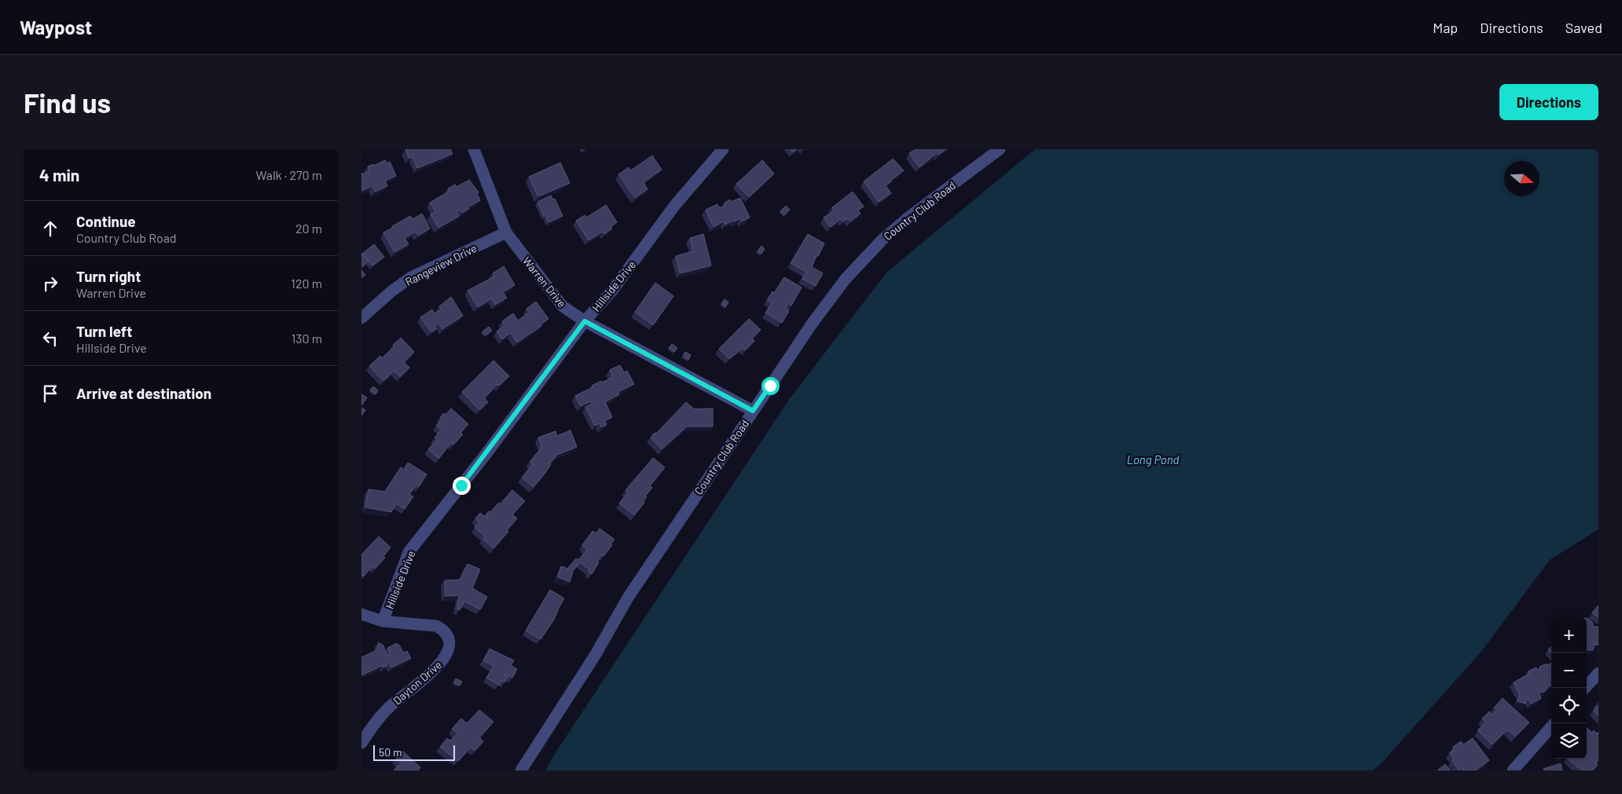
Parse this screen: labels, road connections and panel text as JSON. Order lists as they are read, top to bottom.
{
  "streets": {
    "street": [
      "Country Club Road",
      "Rangeview Drive",
      "Warren Drive",
      "Hillside Drive",
      "Dayton Drive"
    ]
  },
  "crossings": [
    ["Country Club Road", "Warren Drive"],
    ["Rangeview Drive", "Warren Drive"],
    ["Warren Drive", "Hillside Drive"],
    ["Hillside Drive", "Dayton Drive"]
  ],
  "water": ["Long Pond"],
  "scale_bar": "50 m",
  "north": "right",
  "page": {
    "header": "Waypost",
    "nav": ["Map", "Directions", "Saved"],
    "buttons": "Directions",
    "title": "Find us",
    "heading": ["4 min", "Walk · 270 m"],
    "list": [
      ["Continue", "Country Club Road", "20 m"],
      ["Turn right", "Warren Drive", "120 m"],
      ["Turn left", "Hillside Drive", "130 m"],
      "Arrive at destination"
    ],
    "map_buttons": ["+", "−"],
    "scale": "50 m"
  }
}
